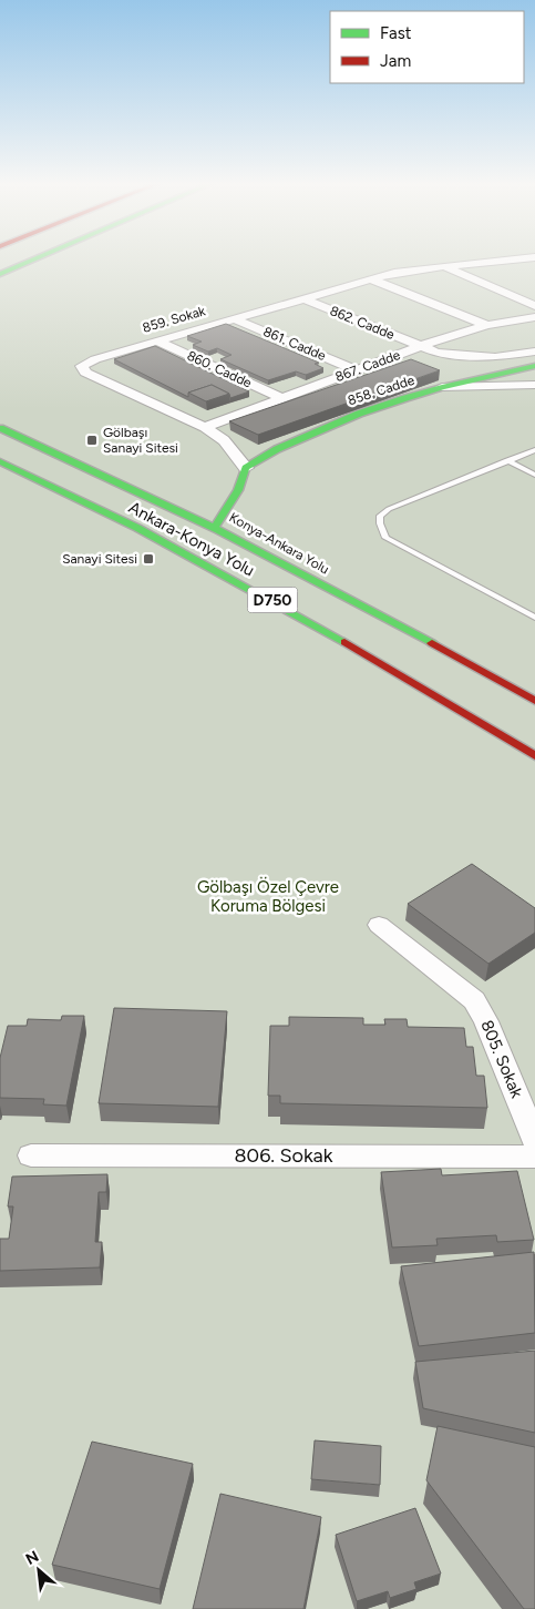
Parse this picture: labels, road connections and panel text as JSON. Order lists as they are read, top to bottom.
{
  "streets": {
    "main road": [
      "858. Cadde",
      "Ankara-Konya Yolu",
      "Konya-Ankara Yolu",
      "D750"
    ],
    "street": [
      "859. Sokak",
      "862. Cadde",
      "861. Cadde",
      "867. Cadde",
      "860. Cadde",
      "805. Sokak",
      "806. Sokak"
    ]
  },
  "crossings": [
    ["859. Sokak", "862. Cadde"],
    ["859. Sokak", "861. Cadde"],
    ["859. Sokak", "867. Cadde"],
    ["859. Sokak", "860. Cadde"],
    ["859. Sokak", "858. Cadde"],
    ["862. Cadde", "867. Cadde"],
    ["861. Cadde", "867. Cadde"],
    ["867. Cadde", "860. Cadde"]
  ],
  "parks": ["Gölbaşı Özel Çevre Koruma Bölgesi"],
  "places": {
    "transit": ["Gölbaşı Sanayi Sitesi", "Sanayi Sitesi"]
  },
  "legend": ["Fast", "Jam"],
  "north": "top left"
}
